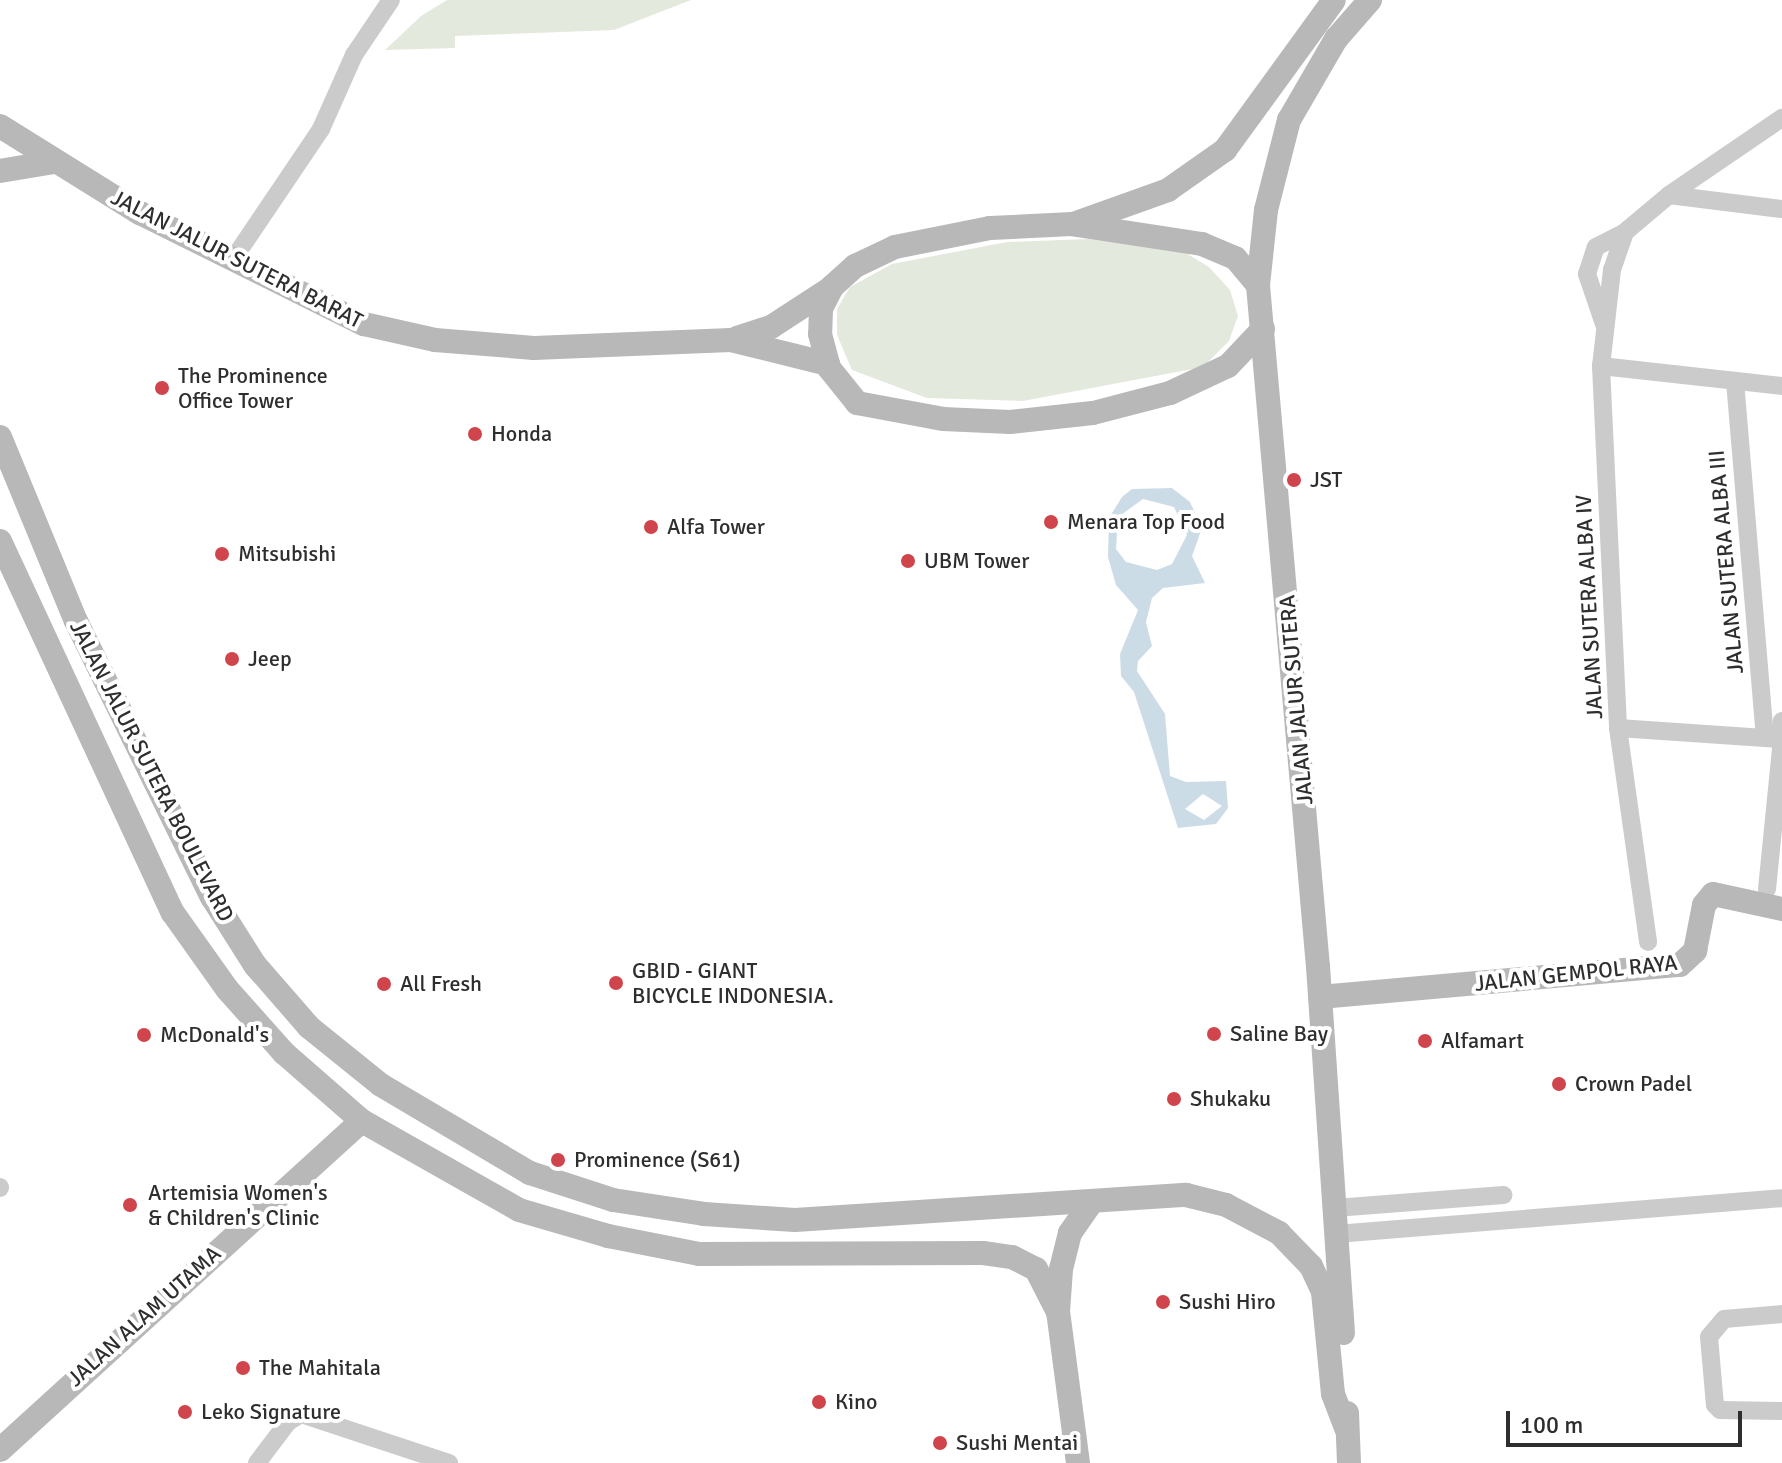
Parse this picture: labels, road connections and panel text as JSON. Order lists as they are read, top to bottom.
{
  "streets": {
    "main road": [
      "JALAN JALUR SUTERA BARAT",
      "JALAN JALUR SUTERA",
      "JALAN JALUR SUTERA BOULEVARD",
      "JALAN GEMPOL RAYA",
      "JALAN ALAM UTAMA"
    ],
    "street": ["JALAN SUTERA ALBA III", "JALAN SUTERA ALBA IV"]
  },
  "crossings": [
    ["JALAN SUTERA ALBA III", "JALAN SUTERA ALBA IV"],
    ["JALAN SUTERA ALBA III", "JALAN GEMPOL RAYA"],
    ["JALAN JALUR SUTERA", "JALAN JALUR SUTERA BOULEVARD"],
    ["JALAN JALUR SUTERA", "JALAN GEMPOL RAYA"],
    ["JALAN JALUR SUTERA BOULEVARD", "JALAN ALAM UTAMA"]
  ],
  "places": [
    "The Prominence Office Tower",
    "Honda",
    "JST",
    "Menara Top Food",
    "Alfa Tower",
    "Mitsubishi",
    "UBM Tower",
    "Jeep",
    "GBID - GIANT BICYCLE INDONESIA.",
    "All Fresh",
    "Saline Bay",
    "McDonald's",
    "Alfamart",
    "Crown Padel",
    "Shukaku",
    "Prominence (S61)",
    "Artemisia Women's & Children's Clinic",
    "Sushi Hiro",
    "The Mahitala",
    "Kino",
    "Leko Signature",
    "Sushi Mentai"
  ],
  "scale_bar": "100 m"
}
